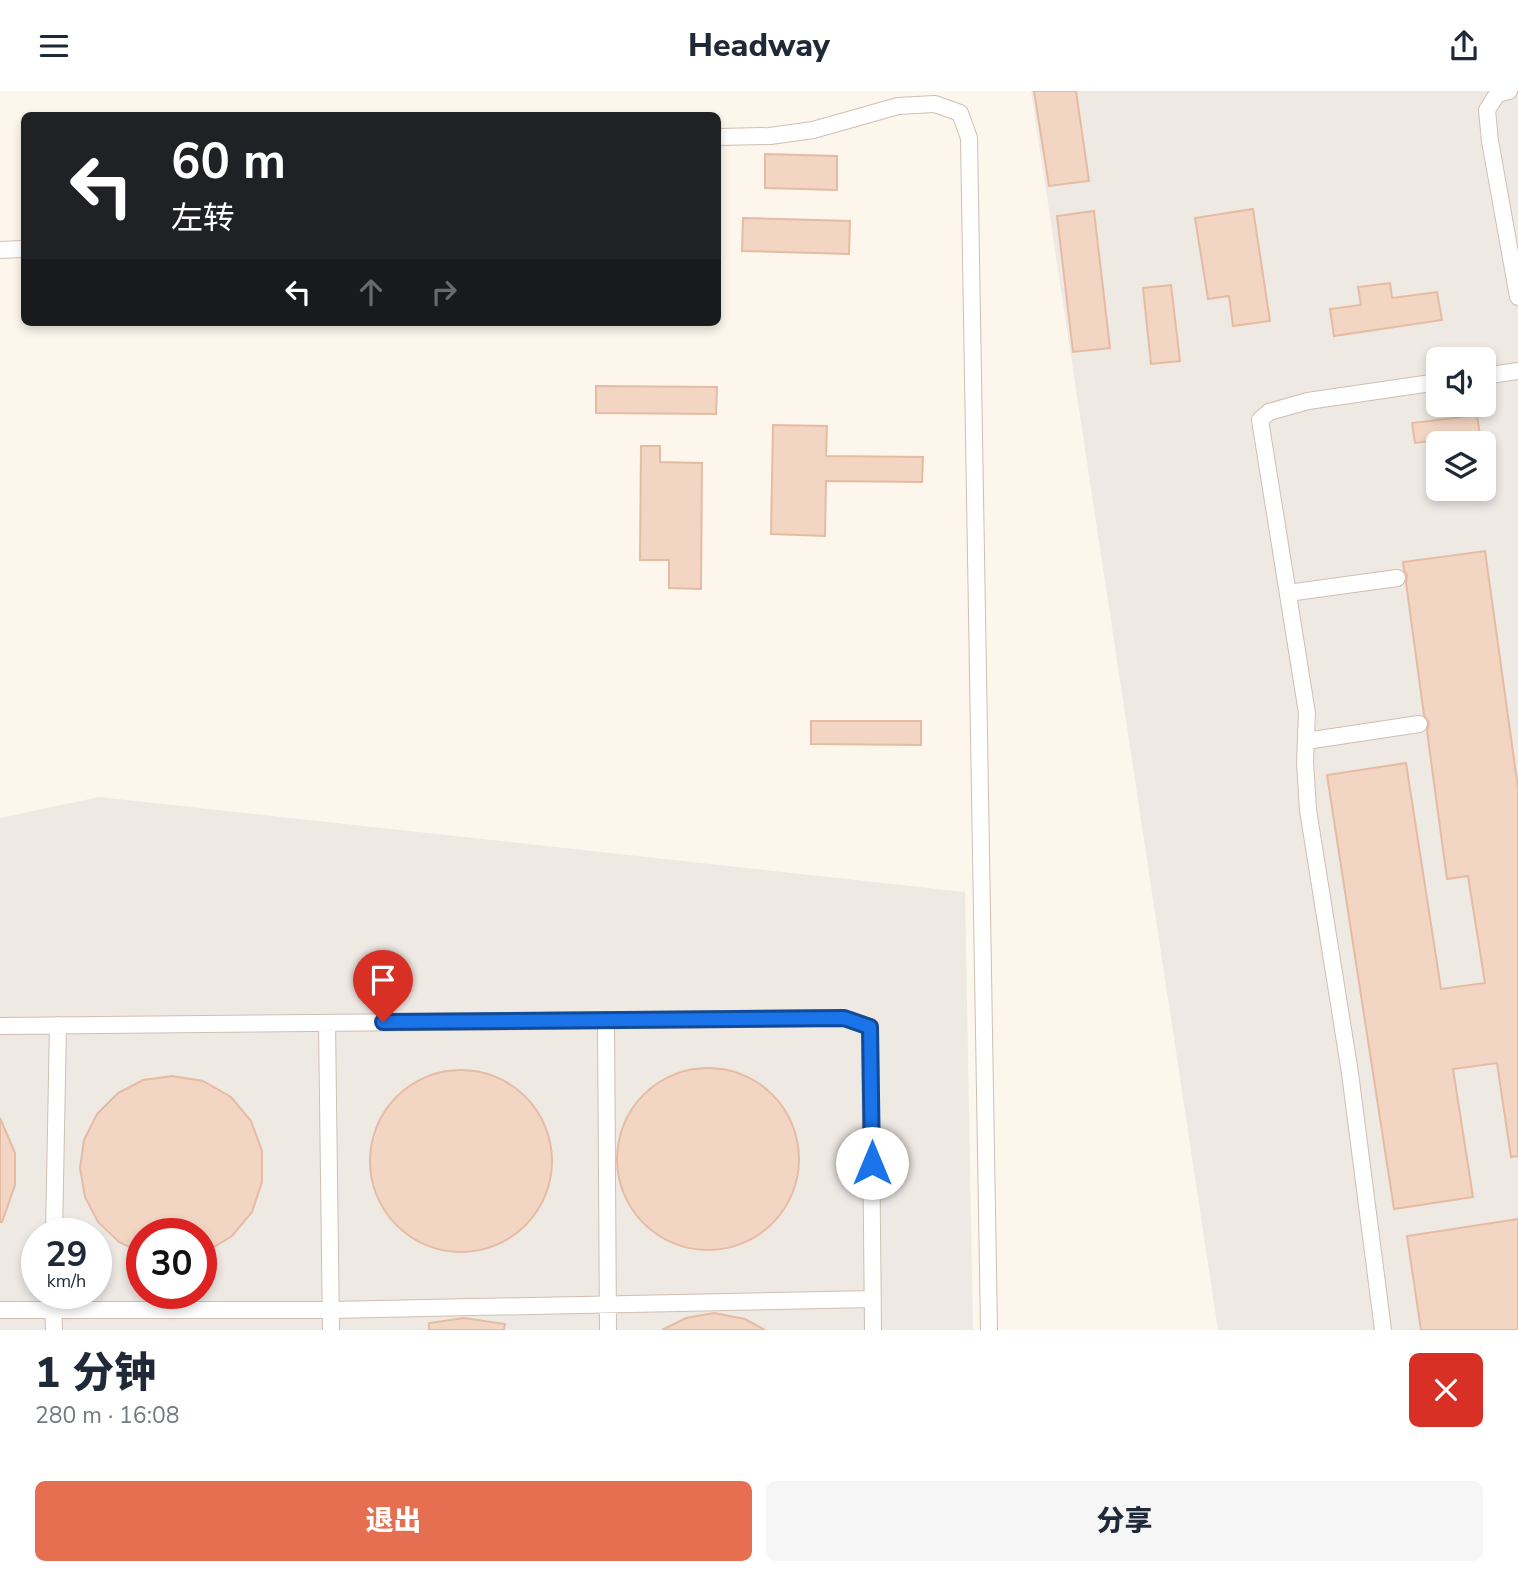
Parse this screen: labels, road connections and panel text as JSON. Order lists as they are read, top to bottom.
{
  "page": {
    "header": "Headway",
    "turn": ["60 m", "左转"],
    "speed": "29 km/h",
    "limit": "30",
    "heading": ["1 分钟", "280 m · 16:08"],
    "buttons": ["退出", "分享"]
  }
}
